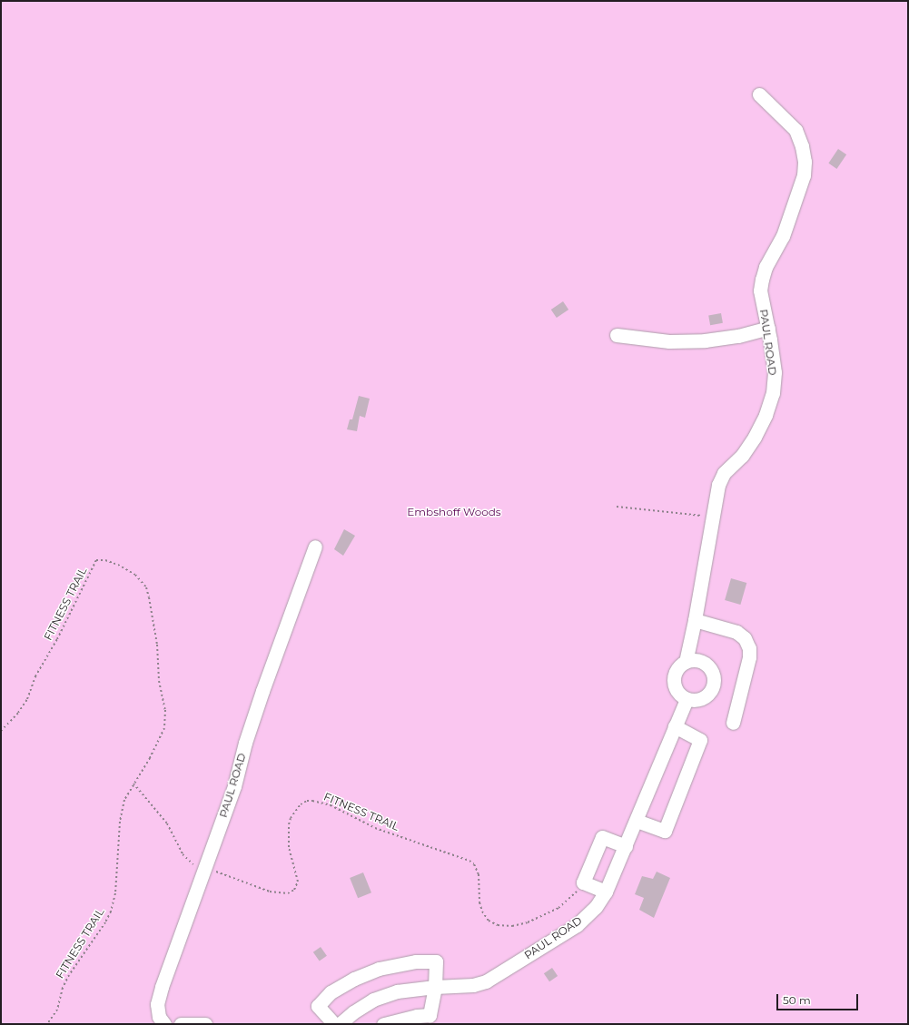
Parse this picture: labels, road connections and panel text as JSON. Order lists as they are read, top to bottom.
{
  "streets": {
    "street": ["PAUL ROAD"],
    "path": ["FITNESS TRAIL"]
  },
  "crossings": [
    ["PAUL ROAD", "FITNESS TRAIL"]
  ],
  "parks": ["Embshoff Woods"],
  "scale_bar": "50 m"
}
